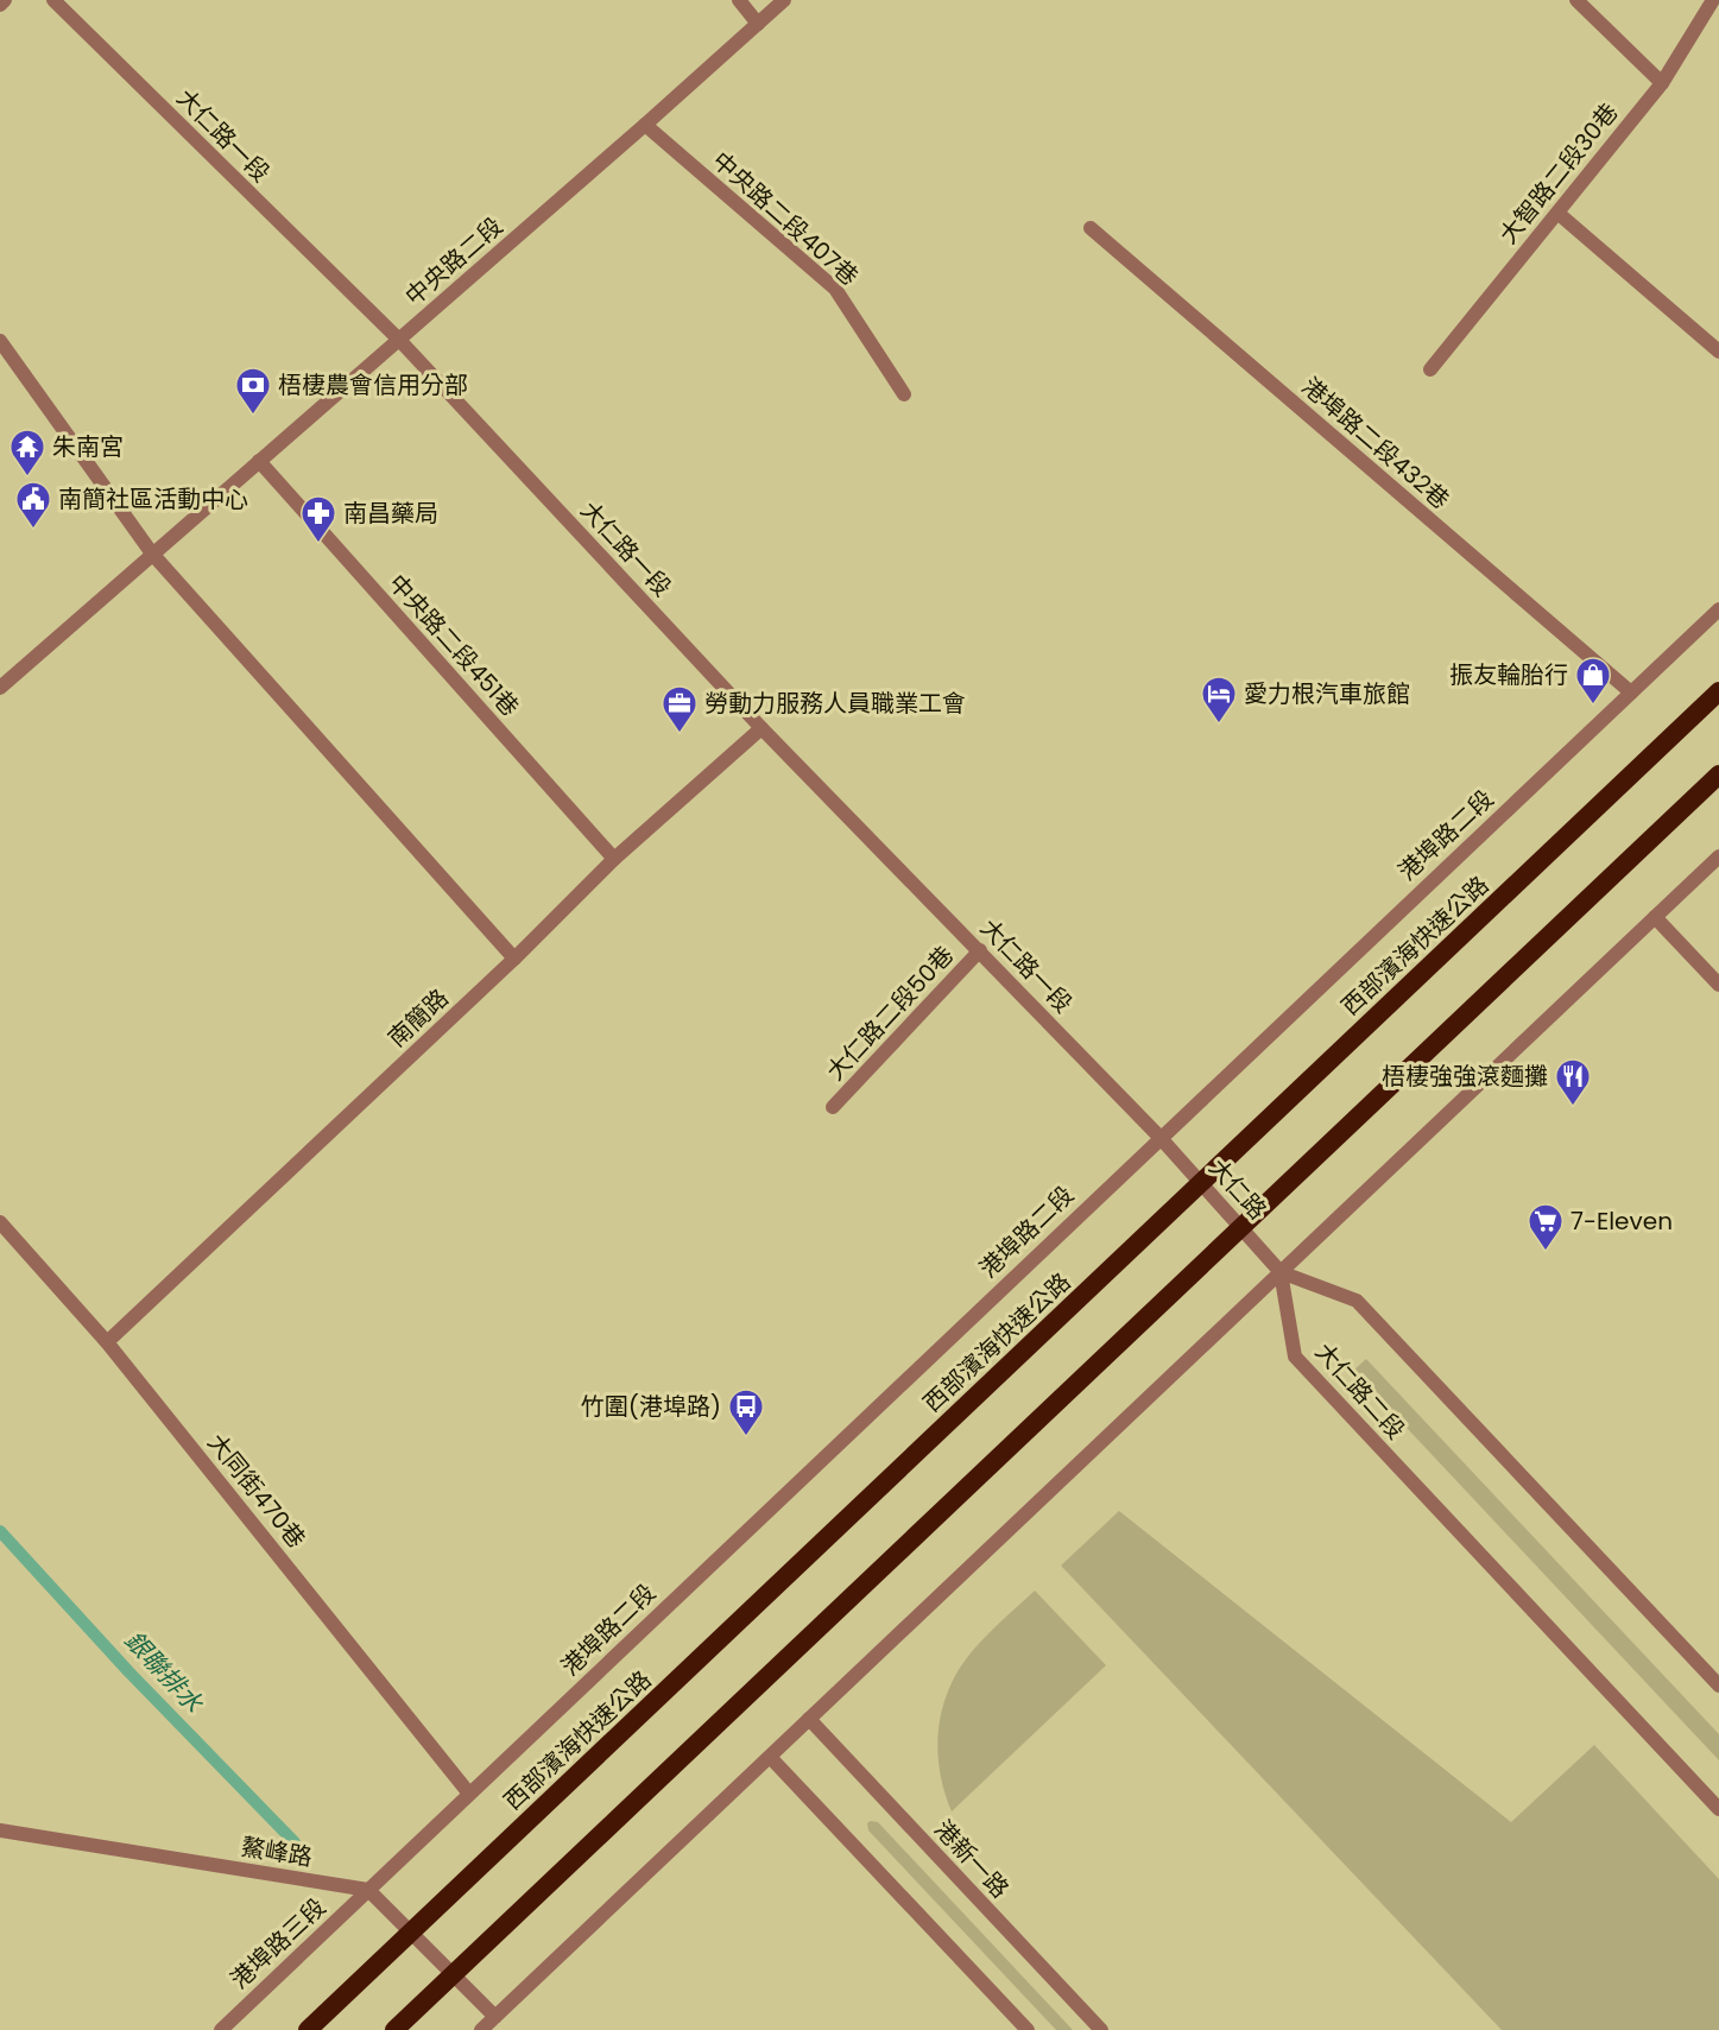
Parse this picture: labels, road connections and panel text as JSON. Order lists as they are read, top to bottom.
{
  "streets": {
    "highway": ["西部濱海快速公路"],
    "street": [
      "大仁路一段",
      "大智路二段30巷",
      "中央路二段407巷",
      "中央路二段",
      "港埠路二段432巷",
      "中央路二段451巷",
      "港埠路二段",
      "大仁路二段50巷",
      "南簡路",
      "大仁路",
      "大仁路二段",
      "大同街470巷",
      "鰲峰路",
      "港新一路",
      "港埠路三段"
    ]
  },
  "crossings": [
    ["大仁路一段", "中央路二段"],
    ["大仁路一段", "港埠路二段"],
    ["大仁路一段", "大仁路二段50巷"],
    ["大仁路一段", "南簡路"],
    ["大仁路一段", "大仁路"],
    ["中央路二段407巷", "中央路二段"],
    ["中央路二段", "中央路二段451巷"],
    ["港埠路二段432巷", "港埠路二段"],
    ["中央路二段451巷", "南簡路"],
    ["港埠路二段", "大仁路"],
    ["港埠路二段", "大同街470巷"],
    ["港埠路二段", "鰲峰路"],
    ["港埠路二段", "港埠路三段"],
    ["南簡路", "大同街470巷"],
    ["大仁路", "大仁路二段"],
    ["鰲峰路", "港埠路三段"]
  ],
  "water": ["銀聯排水"],
  "places": {
    "bank": ["梧棲農會信用分部"],
    "temple": ["朱南宮"],
    "public building": ["南簡社區活動中心"],
    "pharmacy": ["南昌藥局"],
    "shop": ["振友輪胎行"],
    "hotel": ["愛力根汽車旅館"],
    "office": ["勞動力服務人員職業工會"],
    "restaurant": ["梧棲強強滾麵攤"],
    "supermarket": ["7-Eleven"],
    "bus stop": ["竹圍(港埠路)"]
  }
}
